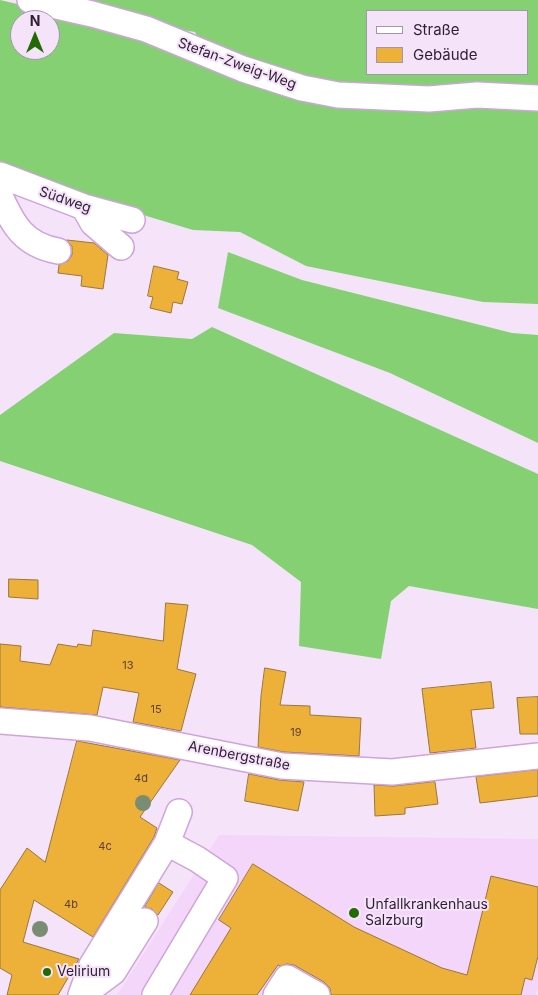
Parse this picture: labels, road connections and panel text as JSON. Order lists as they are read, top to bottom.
{
  "streets": {
    "street": ["Stefan-Zweig-Weg", "Südweg", "Arenbergstraße"]
  },
  "places": ["Unfallkrankenhaus Salzburg", "Velirium"],
  "house_numbers": [
    "13",
    "15",
    "19",
    "4d",
    "4c",
    "4b"
  ],
  "legend": ["Straße", "Gebäude"],
  "north": "top"
}
